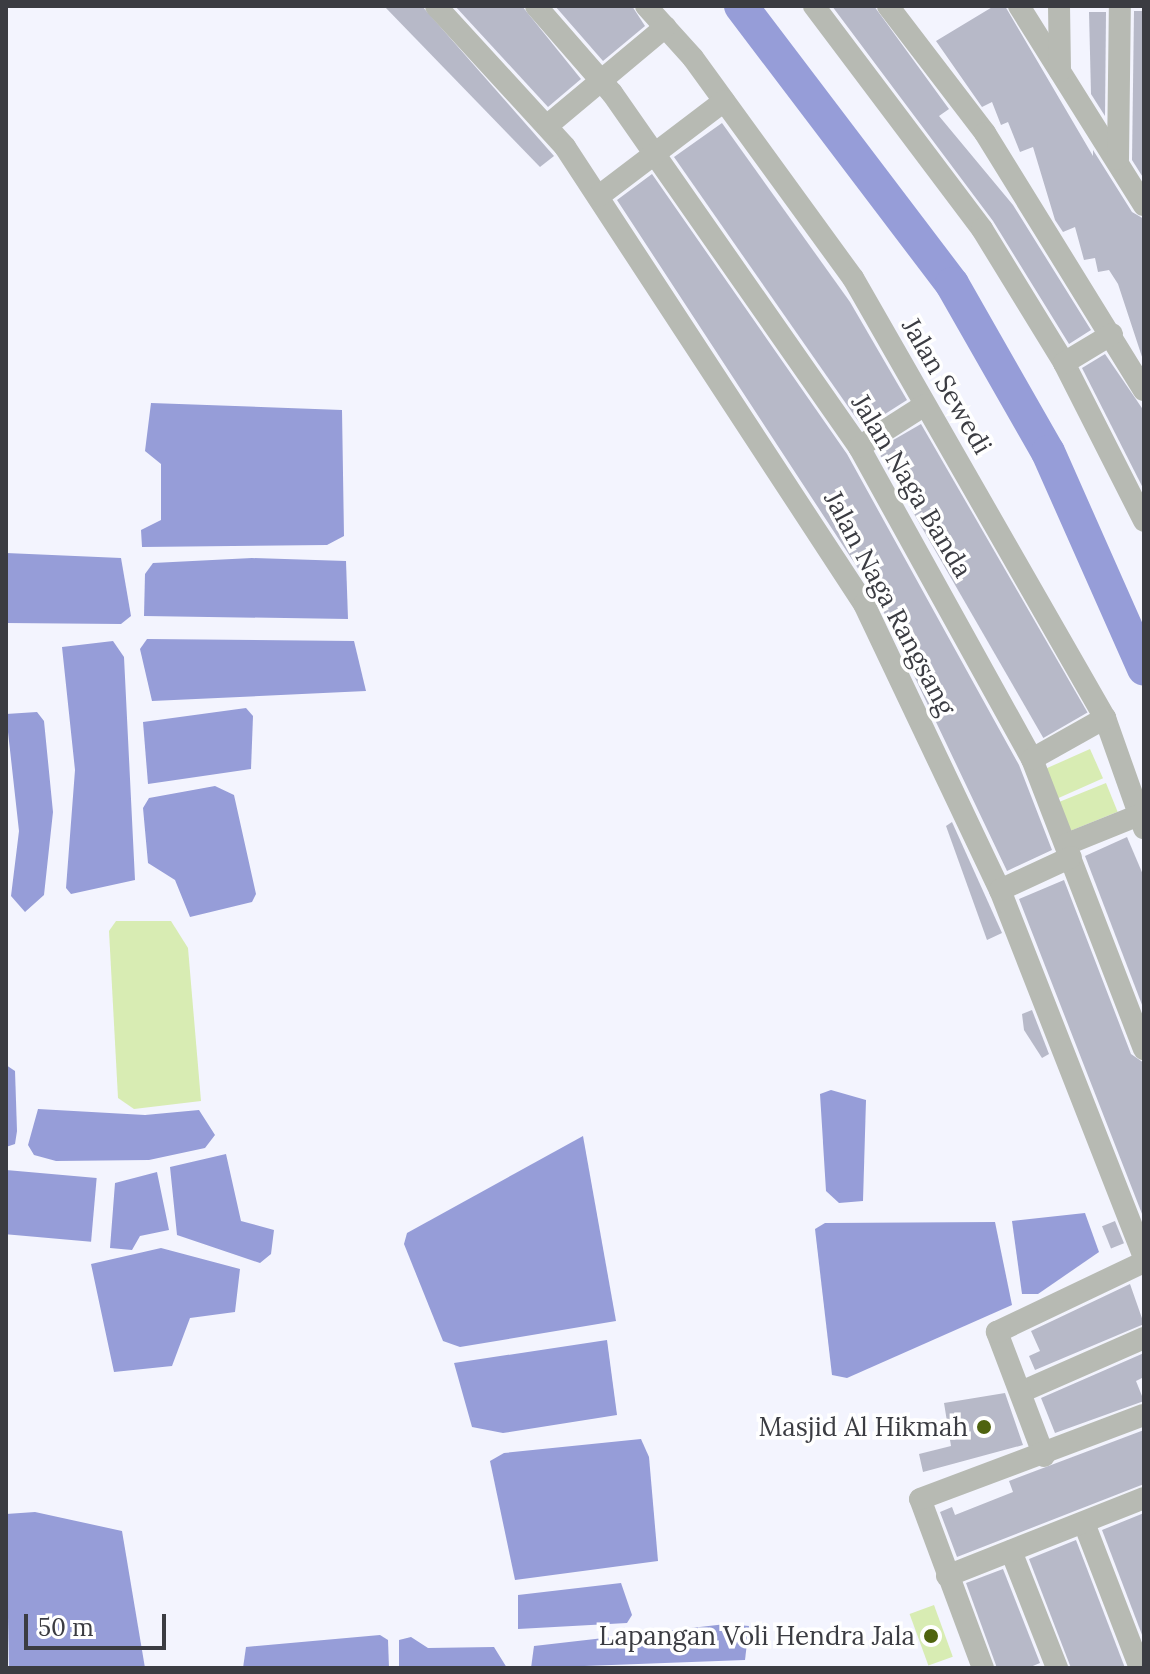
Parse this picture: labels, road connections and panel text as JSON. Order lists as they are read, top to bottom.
{
  "streets": {
    "street": ["Jalan Sewedi", "Jalan Naga Banda", "Jalan Naga Rangsang"]
  },
  "places": ["Masjid Al Hikmah", "Lapangan Voli Hendra Jala"],
  "scale_bar": "50 m"
}
